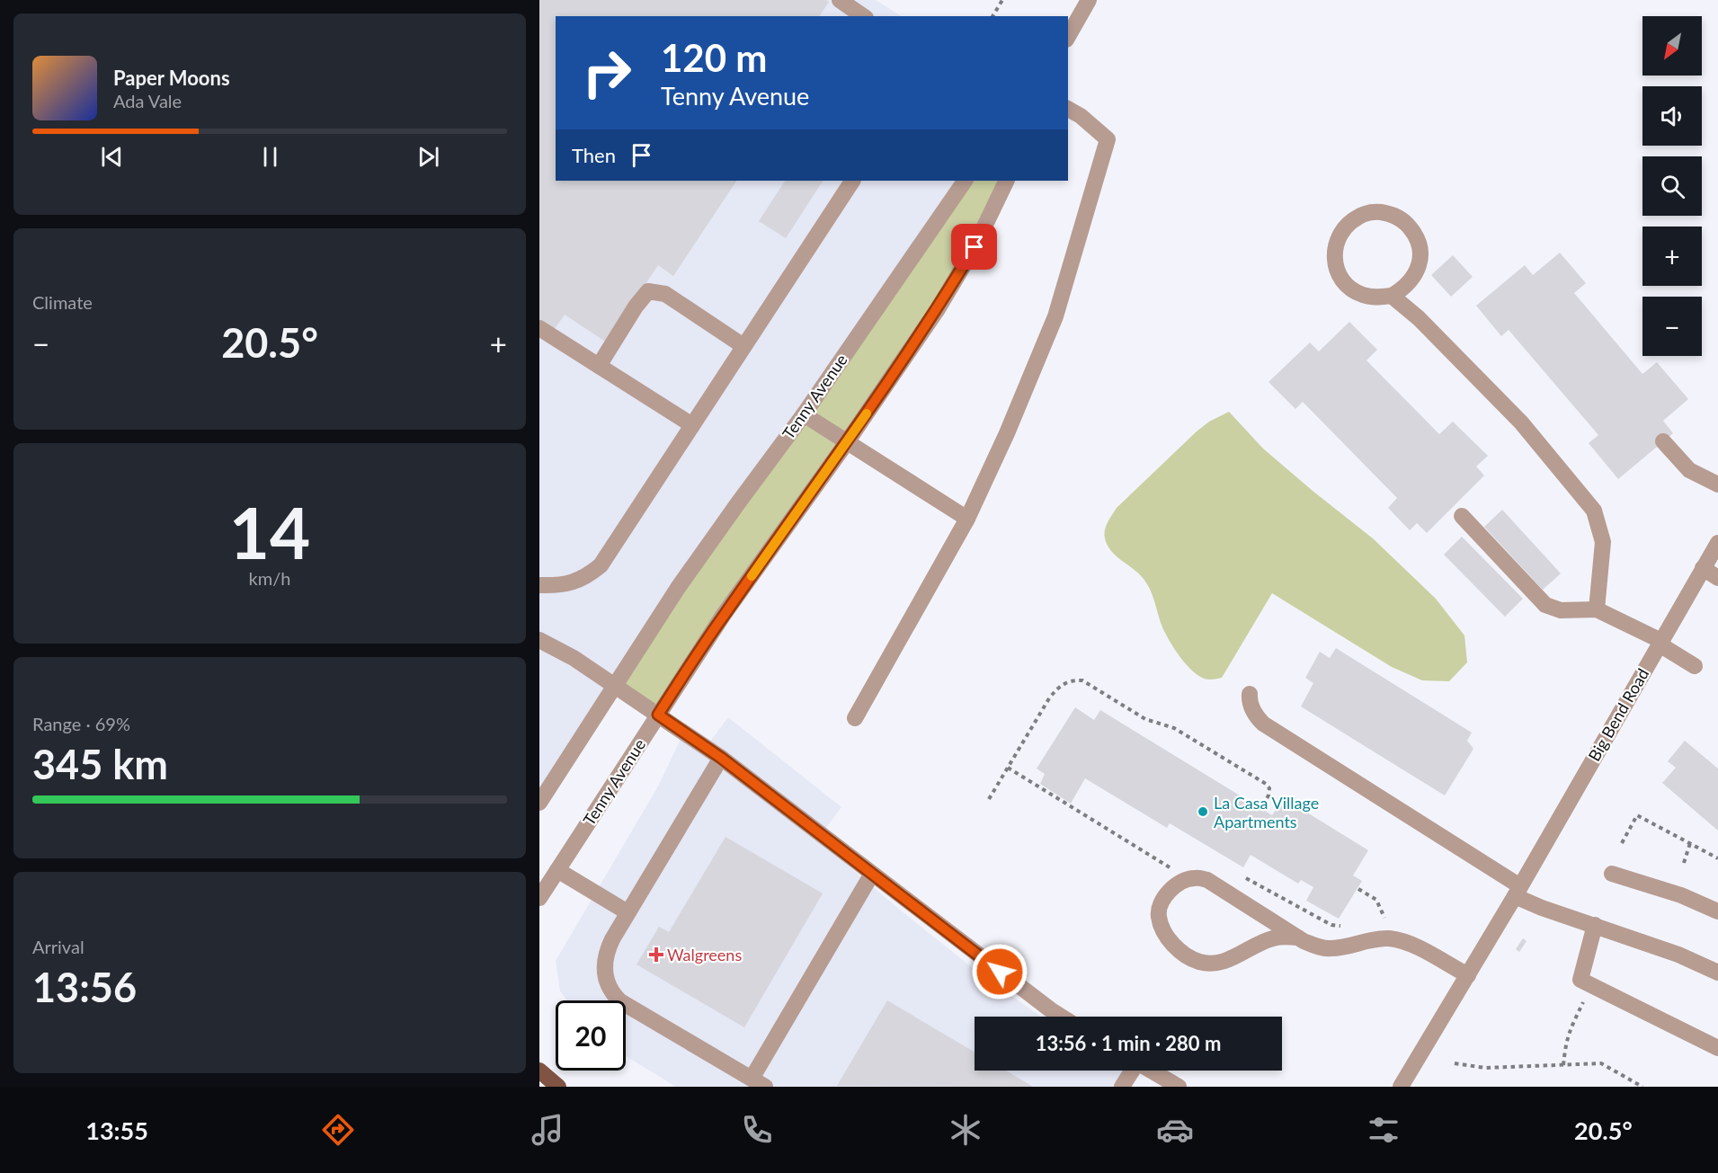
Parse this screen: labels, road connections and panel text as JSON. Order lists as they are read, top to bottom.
{
  "streets": {
    "street": ["Tenny Avenue", "Big Bend Road"]
  },
  "places": {
    "other": ["La Casa Village Apartments"],
    "health": ["Walgreens"]
  },
  "north": "bottom left",
  "page": {
    "map_buttons": ["+", "−"],
    "turn": ["120 m", "Tenny Avenue"],
    "song": ["Paper Moons", "Ada Vale"],
    "then": "Then",
    "tile": [
      "Climate",
      ["14", "km/h"],
      ["Range · 69%", "345 km"],
      ["Arrival", "13:56"]
    ],
    "heat": ["−", "20.5°", "+"],
    "limit": "20",
    "trip": "13:56 · 1 min · 280 m",
    "tabs": ["13:55", "20.5°"]
  }
}
